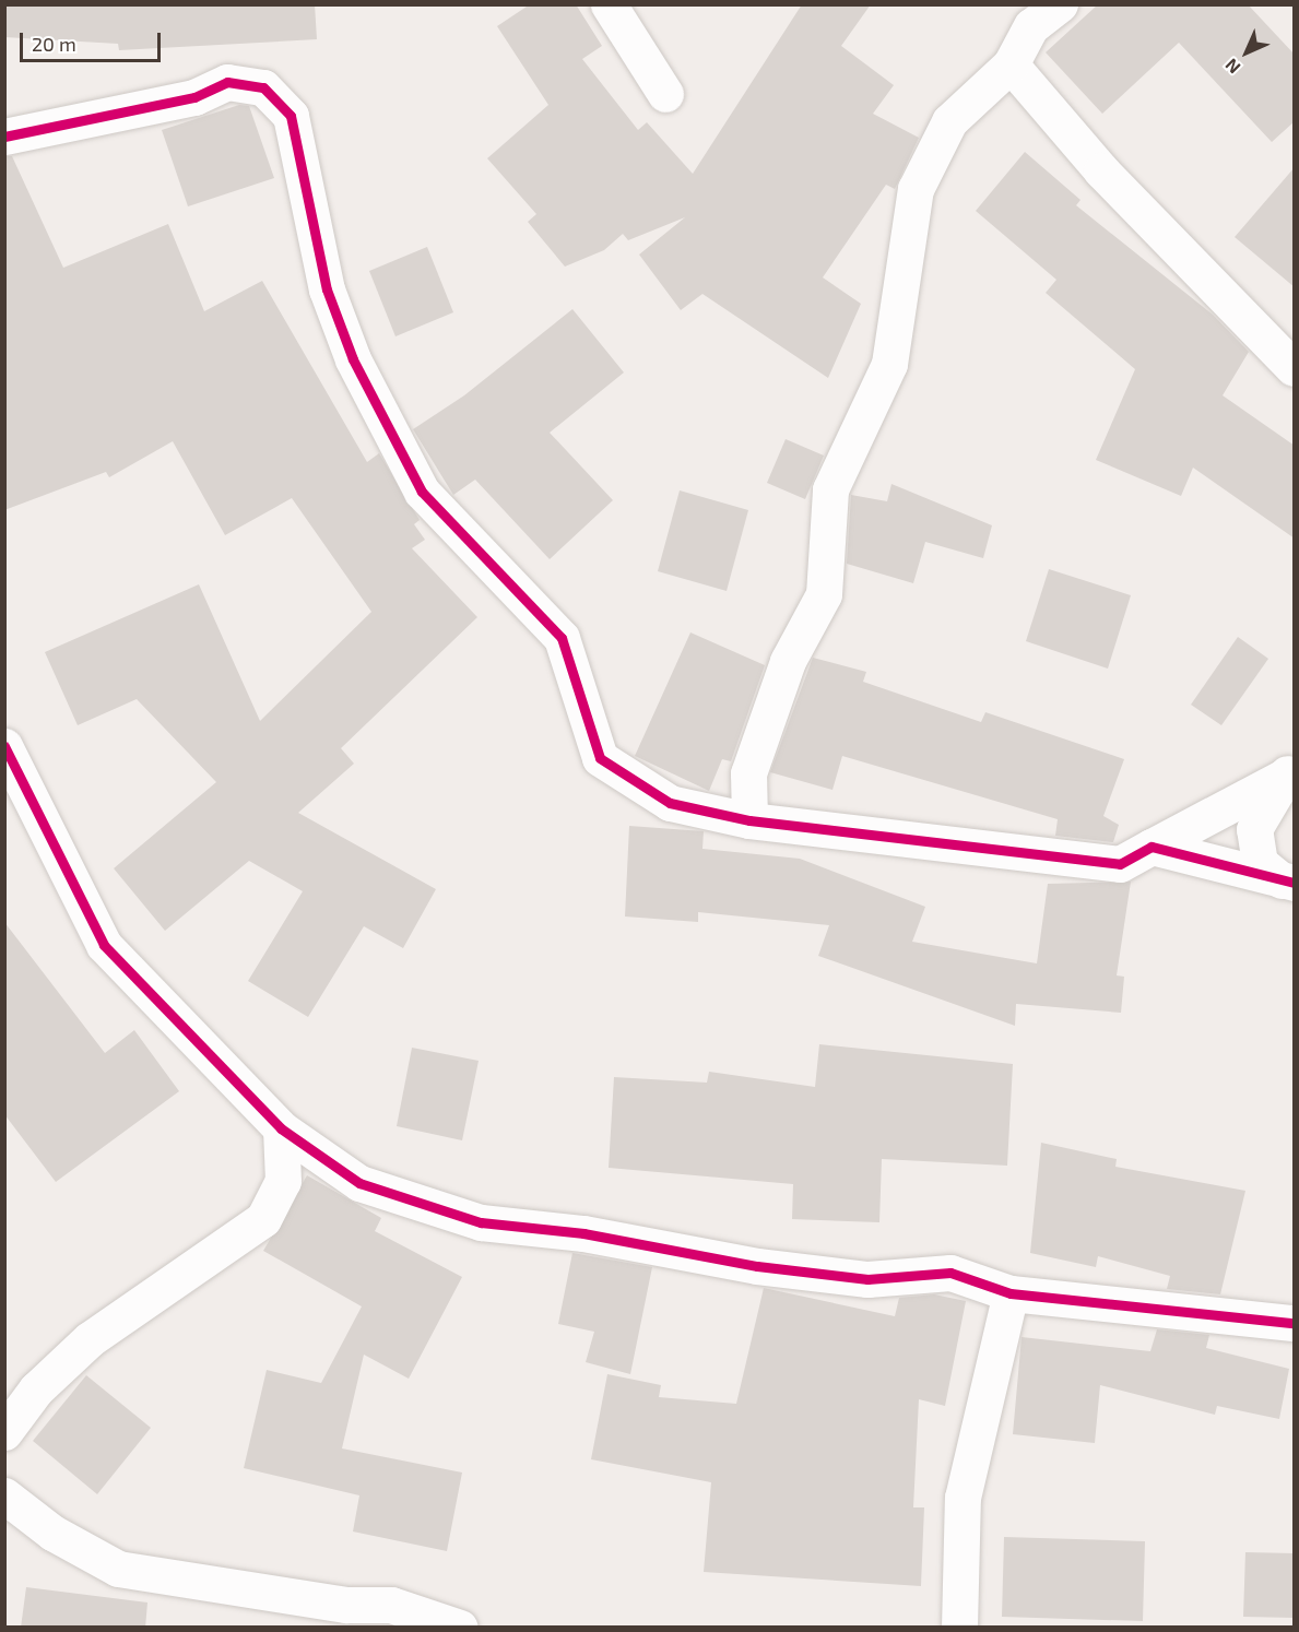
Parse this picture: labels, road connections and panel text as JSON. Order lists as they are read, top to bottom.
{
  "scale_bar": "20 m",
  "north": "bottom left"
}
